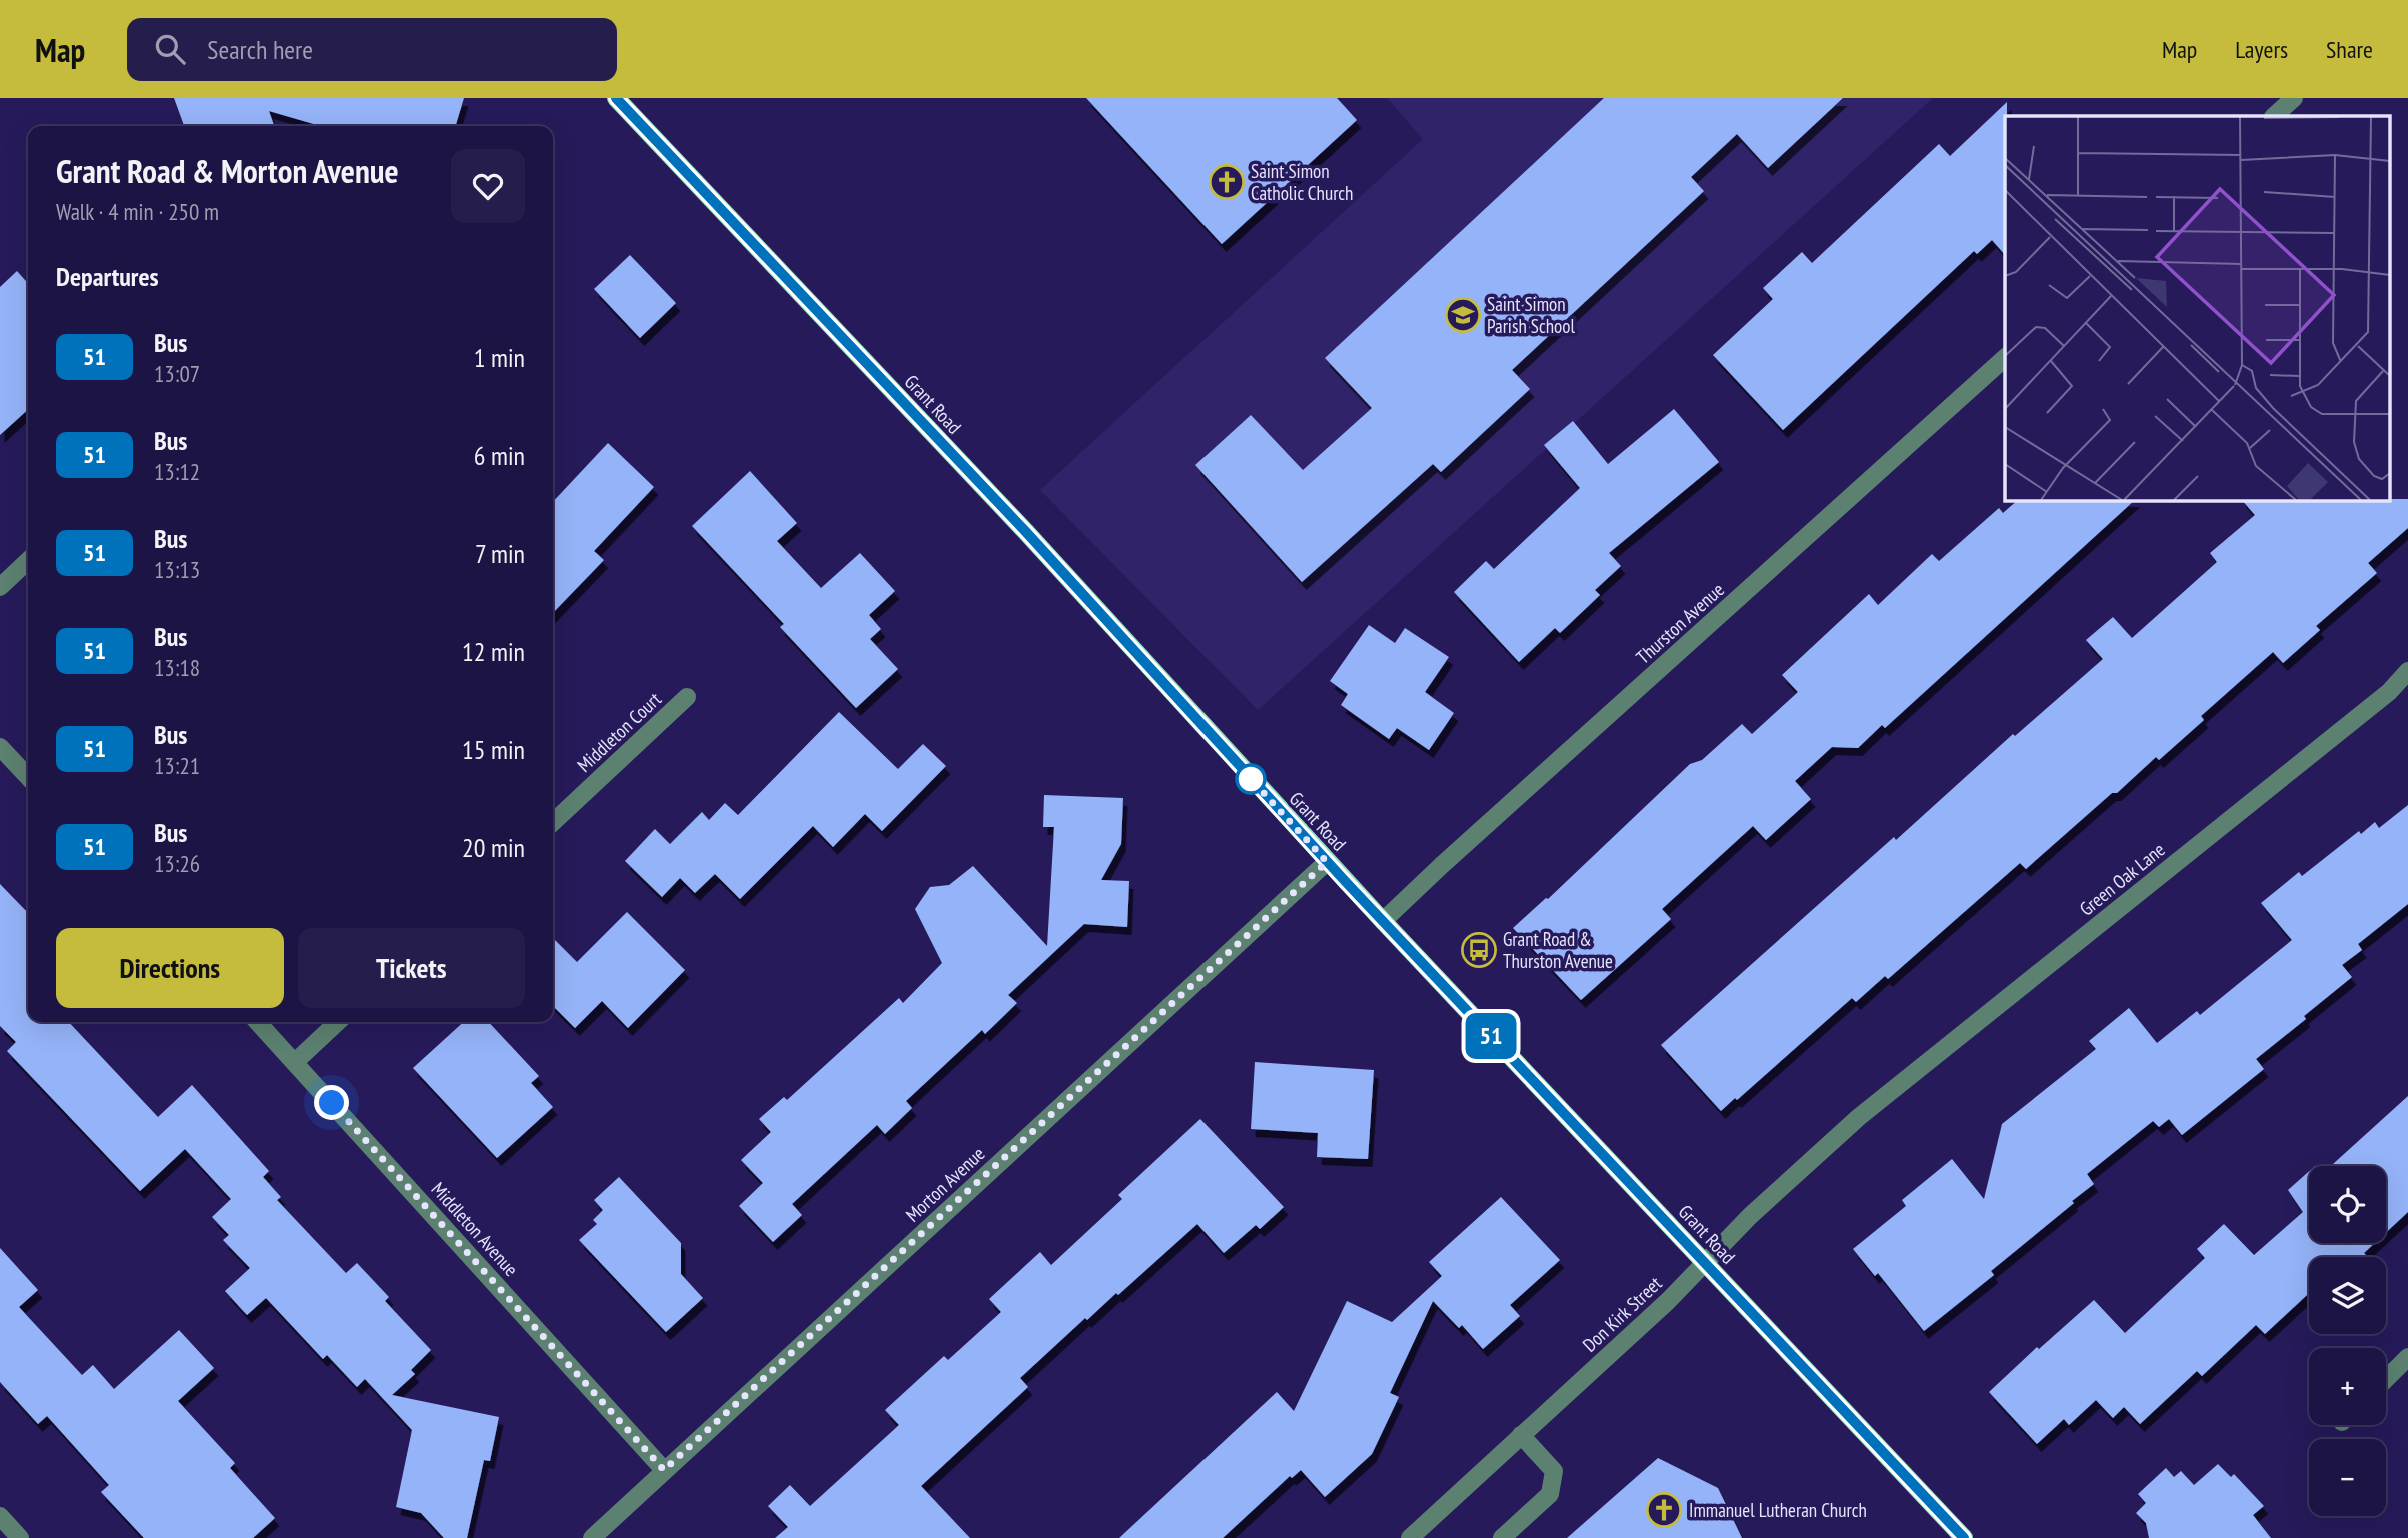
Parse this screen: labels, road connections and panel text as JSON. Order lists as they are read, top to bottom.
{
  "streets": {
    "main road": ["Grant Road"],
    "street": [
      "Thurston Avenue",
      "Middleton Court",
      "Green Oak Lane",
      "Morton Avenue",
      "Middleton Avenue",
      "Don Kirk Street"
    ]
  },
  "crossings": [
    ["Grant Road", "Thurston Avenue"],
    ["Grant Road", "Morton Avenue"],
    ["Grant Road", "Don Kirk Street"],
    ["Green Oak Lane", "Don Kirk Street"],
    ["Morton Avenue", "Middleton Avenue"]
  ],
  "places": {
    "church": ["Saint Simon Catholic Church", "Immanuel Lutheran Church"],
    "school or university": ["Saint Simon Parish School"],
    "bus stop": ["Grant Road & Thurston Avenue"]
  },
  "lines": ["bus line 51"],
  "page": {
    "header": "Map",
    "search": "Search here",
    "nav": ["Map", "Layers", "Share"],
    "on_map": "51",
    "heading": [
      ["Grant Road & Morton Avenue", "Walk · 4 min · 250 m"],
      "Departures"
    ],
    "list": [
      {
        "mark": "51",
        "name": "Bus",
        "note": "13:07",
        "value": "1 min"
      },
      {
        "mark": "51",
        "name": "Bus",
        "note": "13:12",
        "value": "6 min"
      },
      {
        "mark": "51",
        "name": "Bus",
        "note": "13:13",
        "value": "7 min"
      },
      {
        "mark": "51",
        "name": "Bus",
        "note": "13:18",
        "value": "12 min"
      },
      {
        "mark": "51",
        "name": "Bus",
        "note": "13:21",
        "value": "15 min"
      },
      {
        "mark": "51",
        "name": "Bus",
        "note": "13:26",
        "value": "20 min"
      }
    ],
    "buttons": ["Directions", "Tickets"],
    "map_buttons": ["+", "−"]
  }
}
